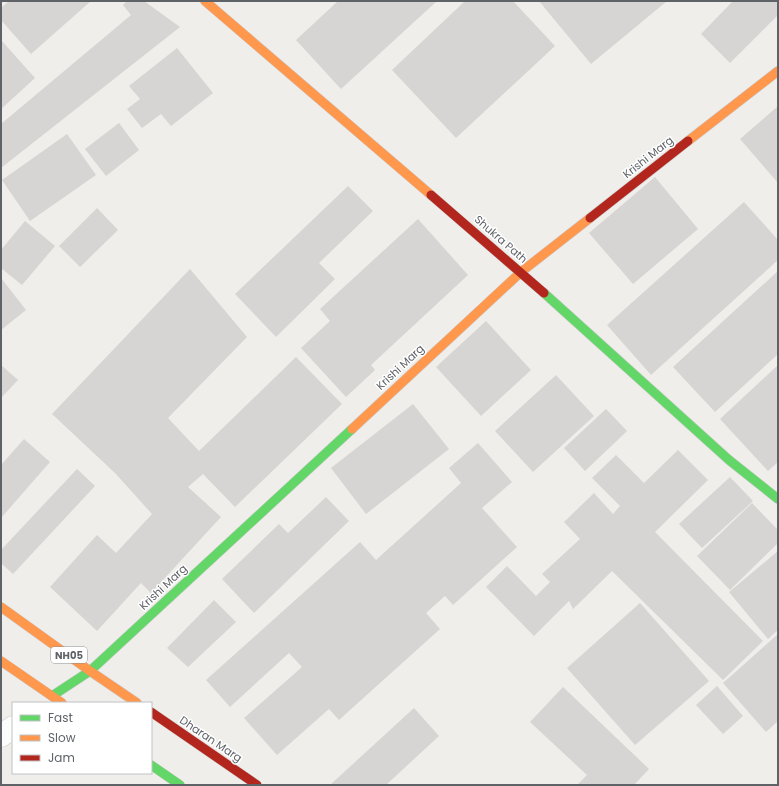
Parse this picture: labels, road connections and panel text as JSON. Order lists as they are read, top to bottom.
{
  "streets": {
    "street": [
      "Krishi Marg",
      "Shukra Path",
      "NH05",
      "Dharan Marg"
    ]
  },
  "crossings": [
    ["Krishi Marg", "Shukra Path"],
    ["Krishi Marg", "NH05"]
  ],
  "legend": ["Fast", "Slow", "Jam"]
}
